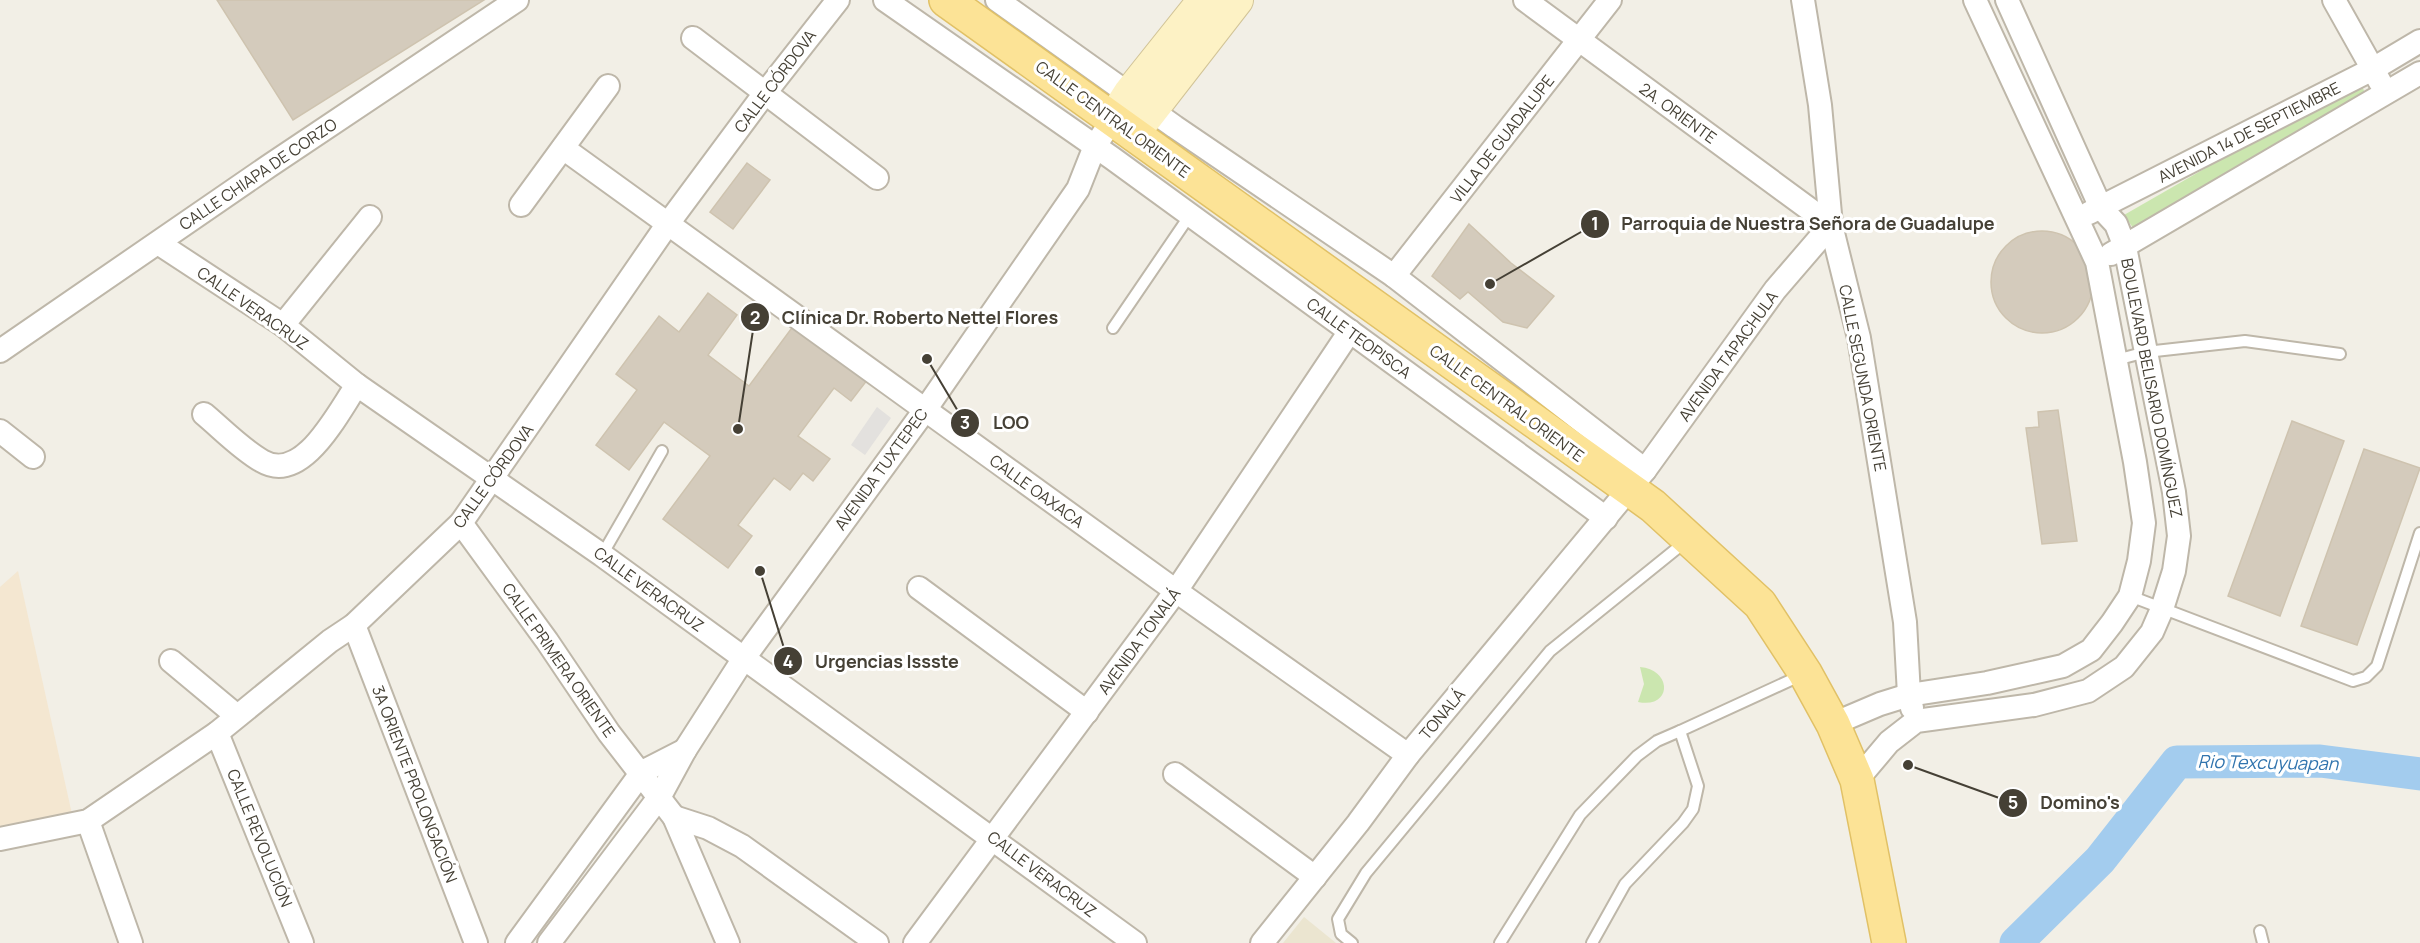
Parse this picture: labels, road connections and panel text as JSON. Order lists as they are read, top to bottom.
{
  "streets": {
    "main road": ["CALLE CENTRAL ORIENTE"],
    "street": [
      "CALLE CÓRDOVA",
      "2A. ORIENTE",
      "AVENIDA 14 DE SEPTIEMBRE",
      "VILLA DE GUADALUPE",
      "CALLE CHIAPA DE CORZO",
      "CALLE VERACRUZ",
      "CALLE TEOPISCA",
      "AVENIDA TAPACHULA",
      "CALLE SEGUNDA ORIENTE",
      "BOULEVARD BELISARIO DOMÍNGUEZ",
      "AVENIDA TUXTEPEC",
      "CALLE OAXACA",
      "AVENIDA TONALÁ",
      "CALLE PRIMERA ORIENTE",
      "TONALÁ",
      "3A ORIENTE PROLONGACIÓN",
      "CALLE REVOLUCIÓN"
    ]
  },
  "crossings": [
    ["CALLE CÓRDOVA", "CALLE VERACRUZ"],
    ["CALLE CÓRDOVA", "CALLE OAXACA"],
    ["CALLE CÓRDOVA", "CALLE PRIMERA ORIENTE"],
    ["CALLE CÓRDOVA", "3A ORIENTE PROLONGACIÓN"],
    ["CALLE CÓRDOVA", "CALLE REVOLUCIÓN"],
    ["2A. ORIENTE", "VILLA DE GUADALUPE"],
    ["2A. ORIENTE", "AVENIDA TAPACHULA"],
    ["2A. ORIENTE", "CALLE SEGUNDA ORIENTE"],
    ["CALLE CENTRAL ORIENTE", "AVENIDA TAPACHULA"],
    ["CALLE CENTRAL ORIENTE", "BOULEVARD BELISARIO DOMÍNGUEZ"],
    ["CALLE CENTRAL ORIENTE", "AVENIDA TUXTEPEC"],
    ["CALLE CENTRAL ORIENTE", "TONALÁ"],
    ["AVENIDA 14 DE SEPTIEMBRE", "BOULEVARD BELISARIO DOMÍNGUEZ"],
    ["CALLE CHIAPA DE CORZO", "CALLE VERACRUZ"],
    ["CALLE VERACRUZ", "AVENIDA TUXTEPEC"],
    ["CALLE VERACRUZ", "AVENIDA TONALÁ"],
    ["CALLE TEOPISCA", "AVENIDA TUXTEPEC"],
    ["CALLE TEOPISCA", "AVENIDA TONALÁ"],
    ["CALLE TEOPISCA", "TONALÁ"],
    ["AVENIDA TAPACHULA", "CALLE SEGUNDA ORIENTE"],
    ["AVENIDA TAPACHULA", "TONALÁ"],
    ["CALLE SEGUNDA ORIENTE", "BOULEVARD BELISARIO DOMÍNGUEZ"],
    ["AVENIDA TUXTEPEC", "CALLE OAXACA"],
    ["AVENIDA TUXTEPEC", "CALLE PRIMERA ORIENTE"],
    ["CALLE OAXACA", "AVENIDA TONALÁ"],
    ["CALLE OAXACA", "TONALÁ"]
  ],
  "water": ["Rio Texcuyuapan"],
  "places": [
    "Parroquia de Nuestra Señora de Guadalupe",
    "LOO",
    "Clínica Dr. Roberto Nettel Flores",
    "Urgencias Issste",
    "Domino's"
  ]
}
